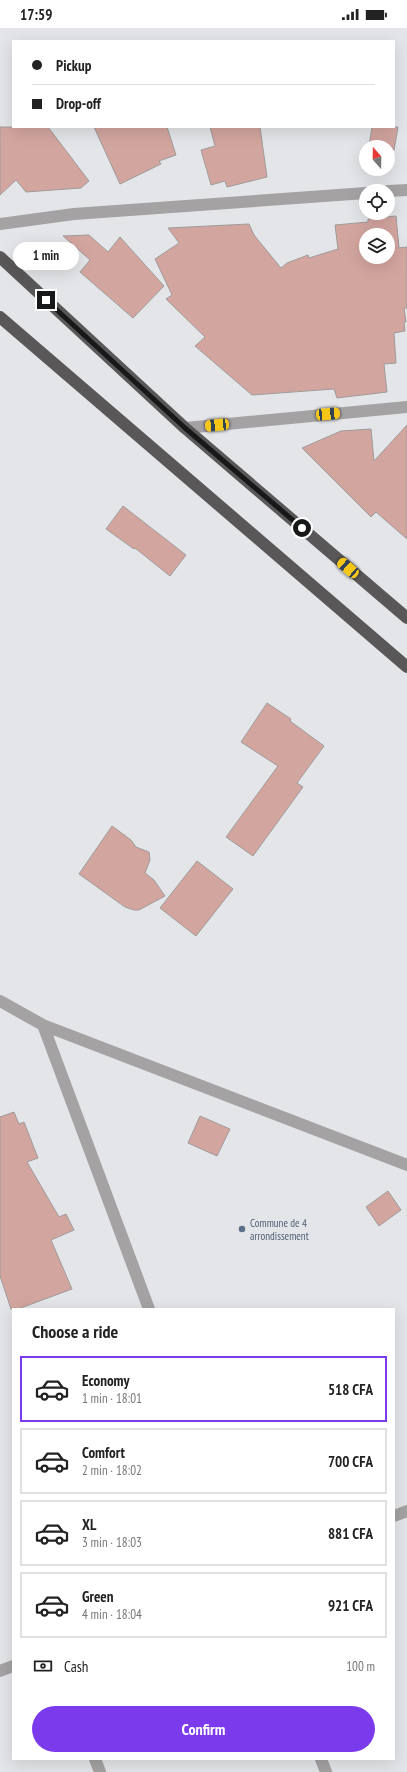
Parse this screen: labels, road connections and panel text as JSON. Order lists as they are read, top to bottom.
{
  "places": ["Commune de 4 arrondissement"],
  "north": "top",
  "page": {
    "status": "17:59",
    "banner": ["Pickup", "Drop-off"],
    "bubble": "1 min",
    "heading": "Choose a ride",
    "list": [
      {
        "name": "Economy",
        "note": "1 min · 18:01",
        "value": "518 CFA"
      },
      {
        "name": "Comfort",
        "note": "2 min · 18:02",
        "value": "700 CFA"
      },
      {
        "name": "XL",
        "note": "3 min · 18:03",
        "value": "881 CFA"
      },
      {
        "name": "Green",
        "note": "4 min · 18:04",
        "value": "921 CFA"
      }
    ],
    "pay": ["Cash", "100 m"],
    "buttons": "Confirm"
  }
}
